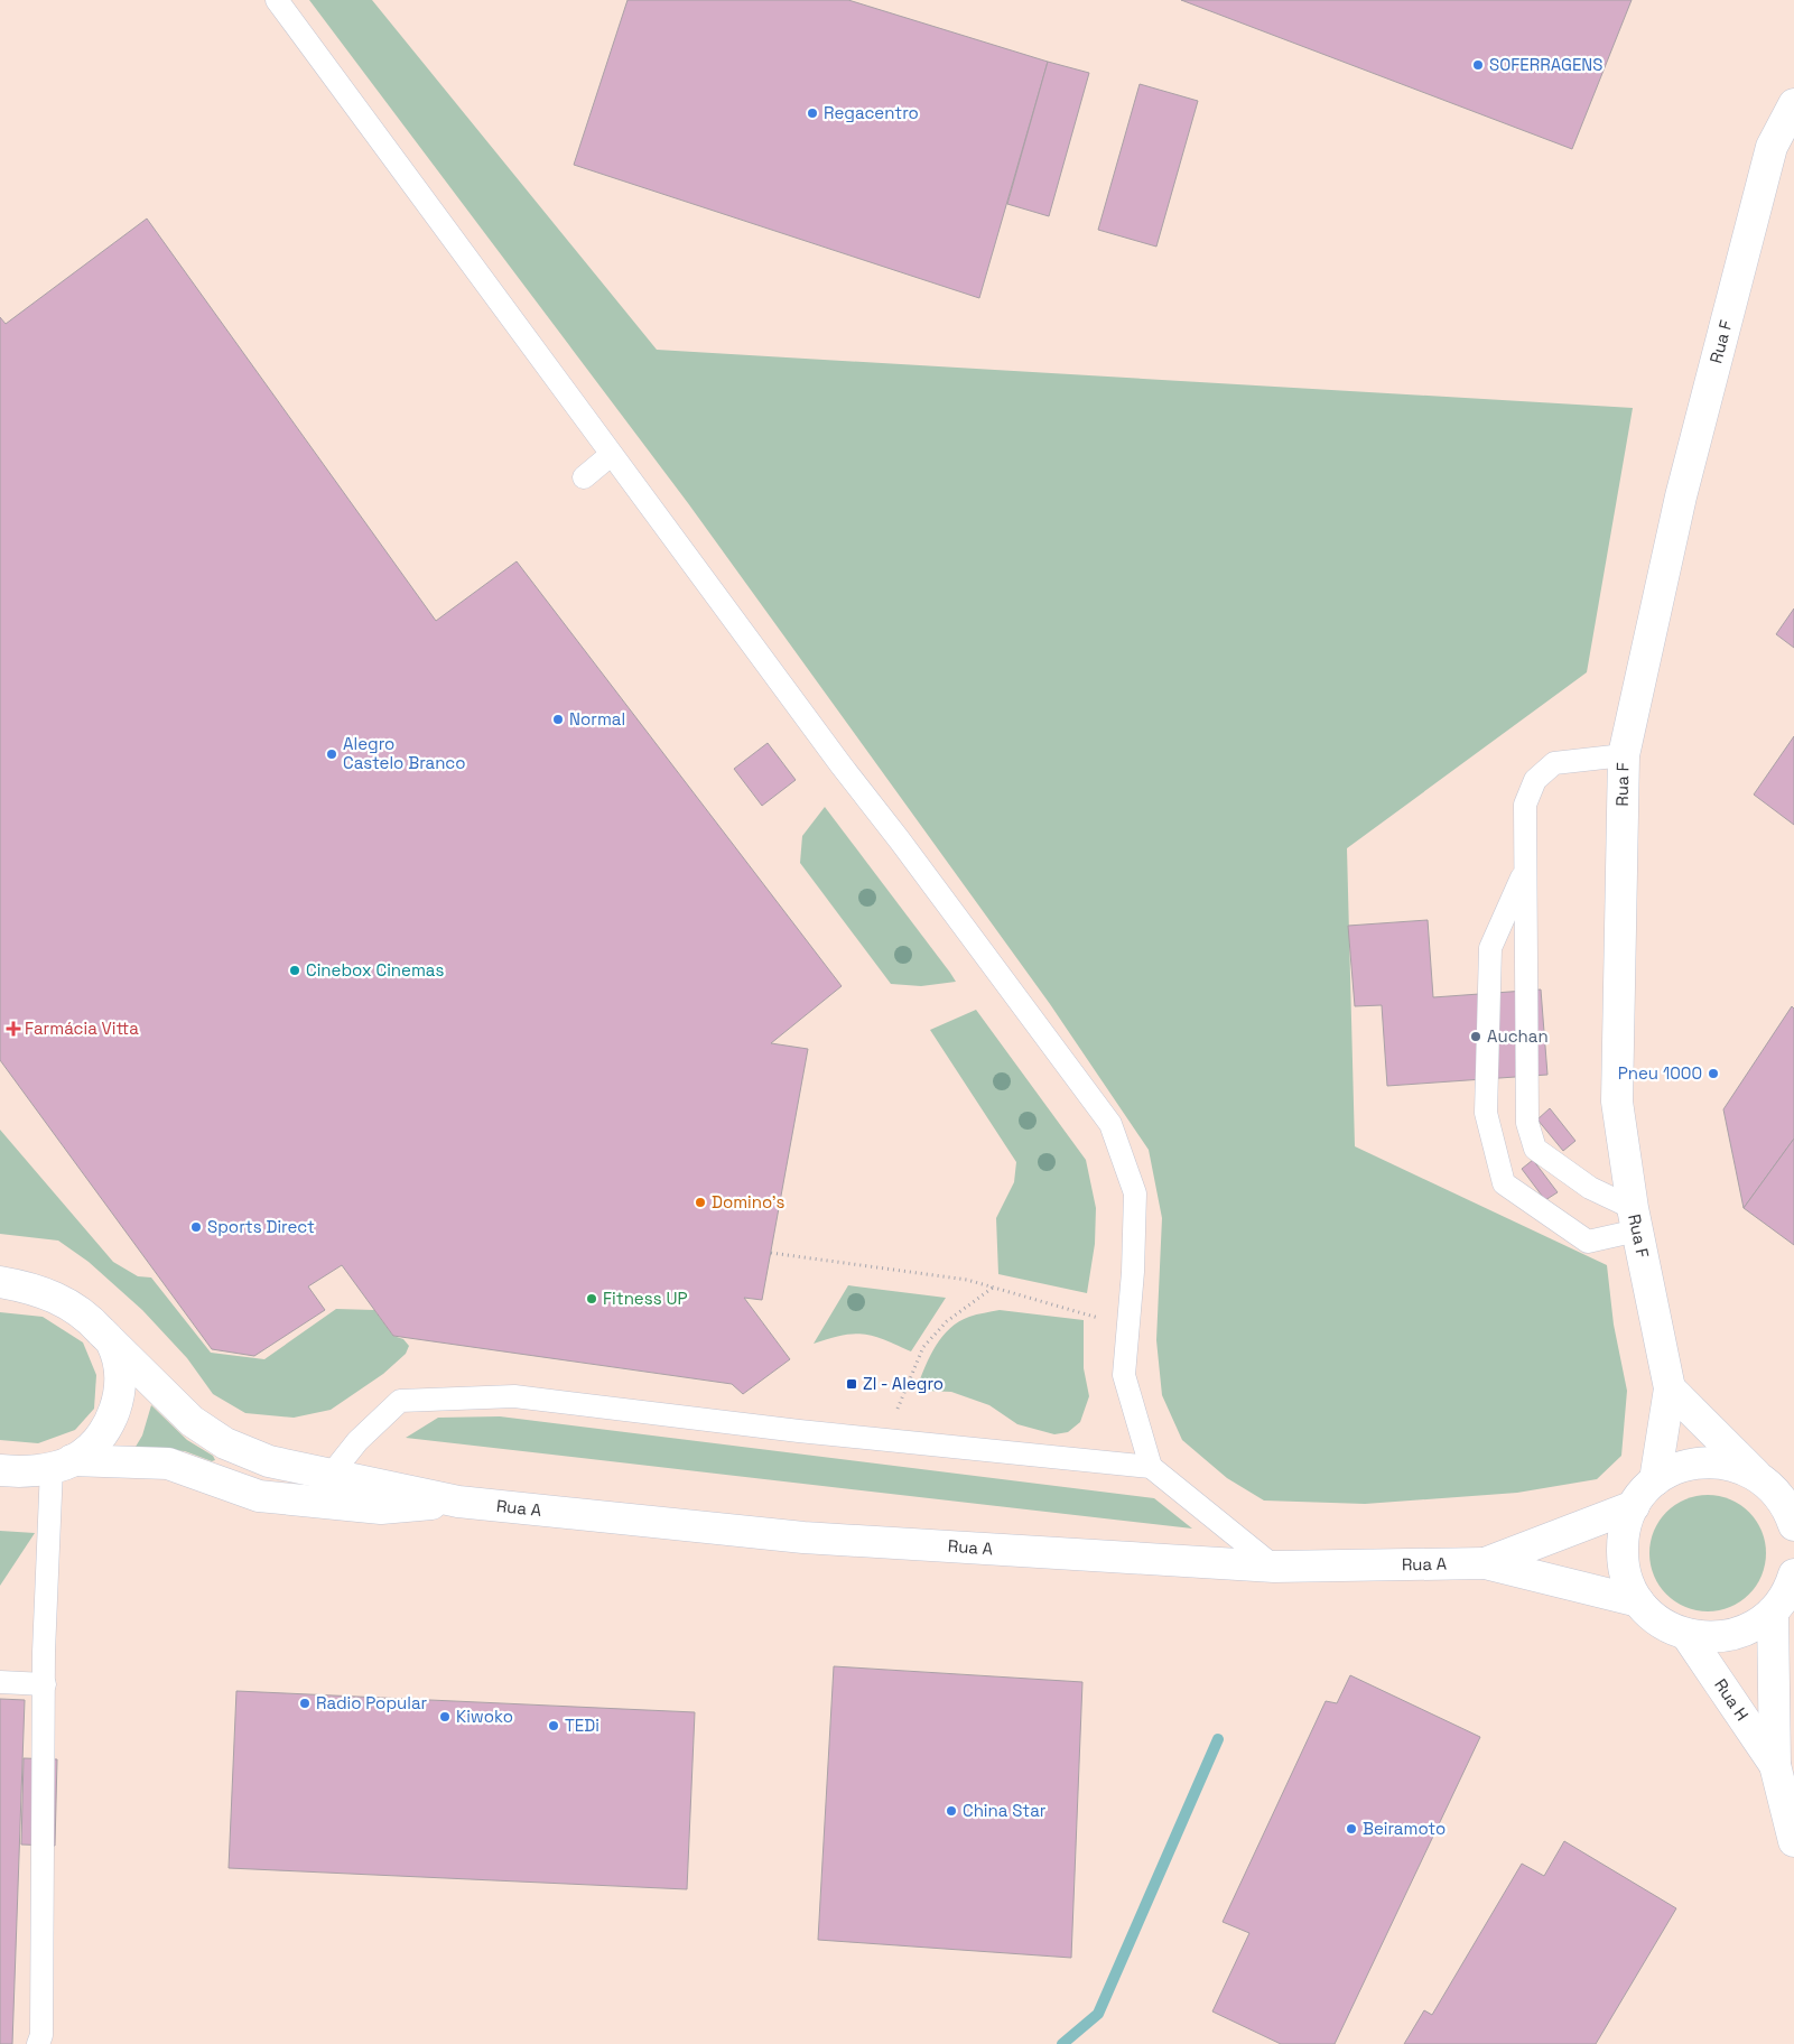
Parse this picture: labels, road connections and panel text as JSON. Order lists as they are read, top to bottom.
{
  "streets": {
    "street": ["Rua F", "Rua A", "Rua H"]
  },
  "places": {
    "other": [
      "SOFERRAGENS",
      "Regacentro",
      "Normal",
      "Alegro Castelo Branco",
      "Cinebox Cinemas",
      "Auchan",
      "Pneu 1000",
      "Domino's",
      "Sports Direct",
      "Fitness UP",
      "Radio Popular",
      "Kiwoko",
      "TEDi",
      "China Star",
      "Beiramoto"
    ],
    "health": ["Farmácia Vitta"],
    "transit": ["ZI - Alegro"]
  }
}
